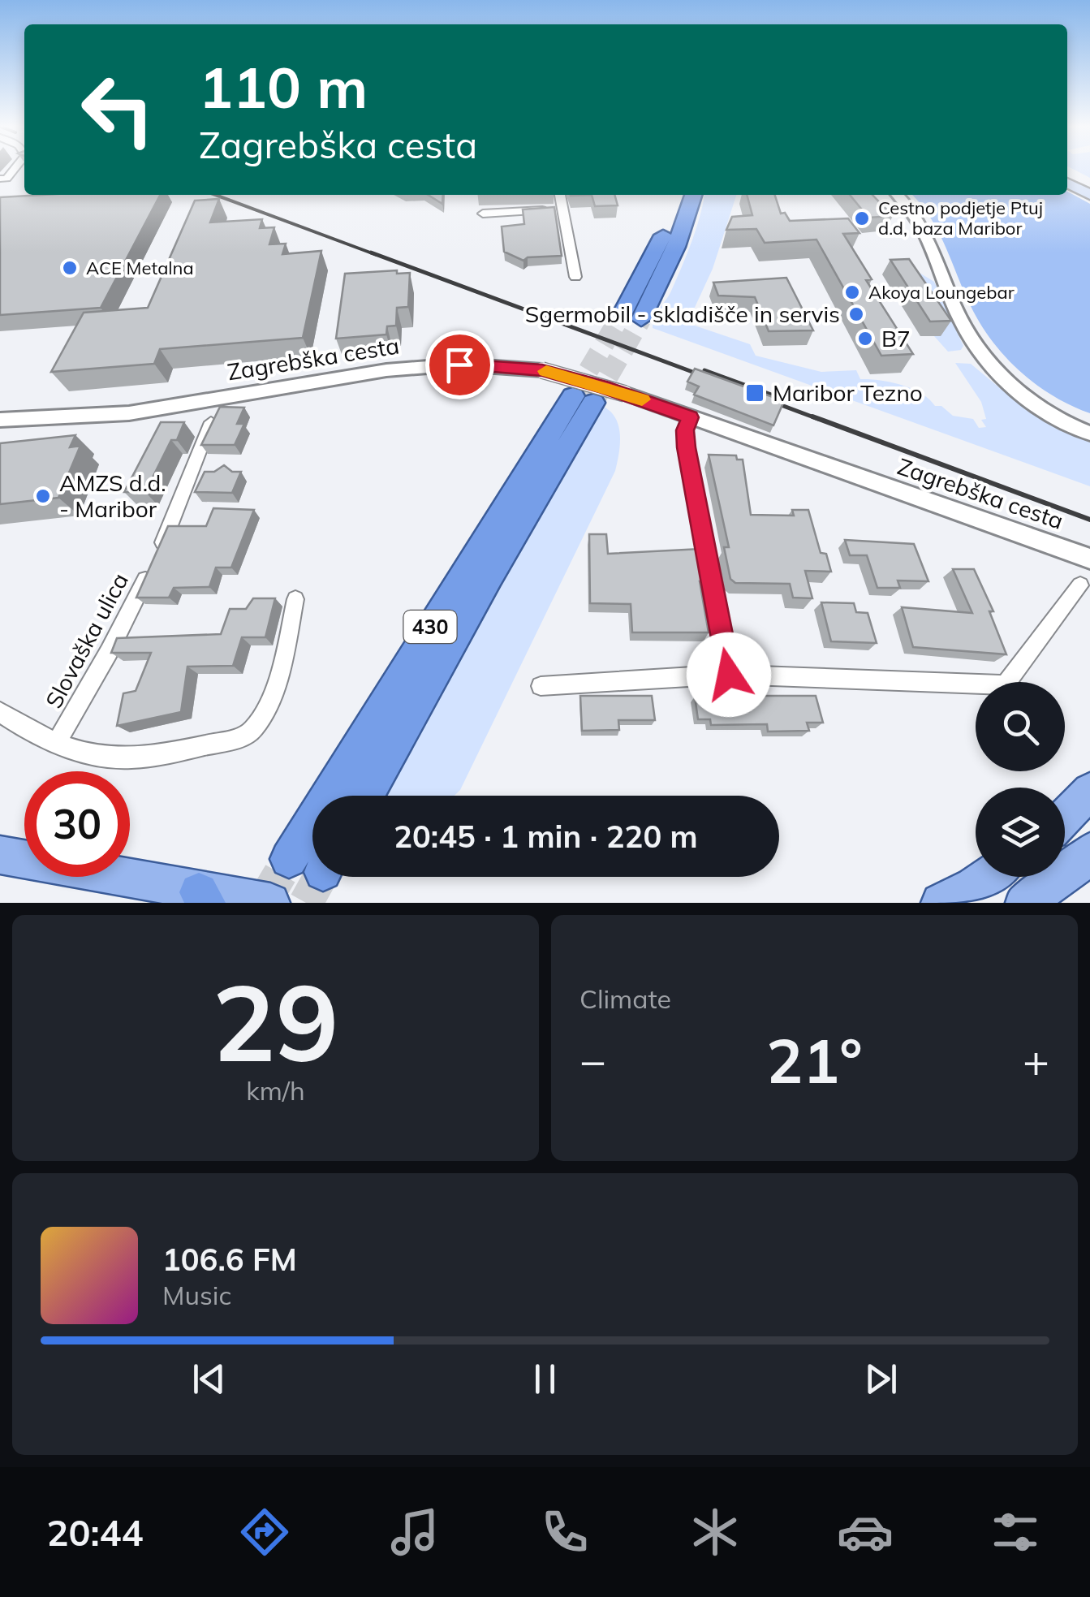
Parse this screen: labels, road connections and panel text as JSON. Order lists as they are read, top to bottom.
{
  "streets": {
    "highway": ["430"],
    "street": ["Zagrebška cesta", "Slovaška ulica"]
  },
  "places": {
    "other": [
      "Cestno podjetje Ptuj d.d, baza Maribor",
      "ACE Metalna",
      "Akoya Loungebar",
      "Sgermobil - skladišče in servis",
      "B7",
      "AMZS d.d. - Maribor"
    ],
    "transit": ["Maribor Tezno"]
  },
  "page": {
    "turn": ["110 m", "Zagrebška cesta"],
    "limit": "30",
    "trip": "20:45 · 1 min · 220 m",
    "tile": [
      ["29", "km/h"],
      "Climate"
    ],
    "heat": ["−", "21°", "+"],
    "song": ["106.6 FM", "Music"],
    "tabs": "20:44"
  }
}
